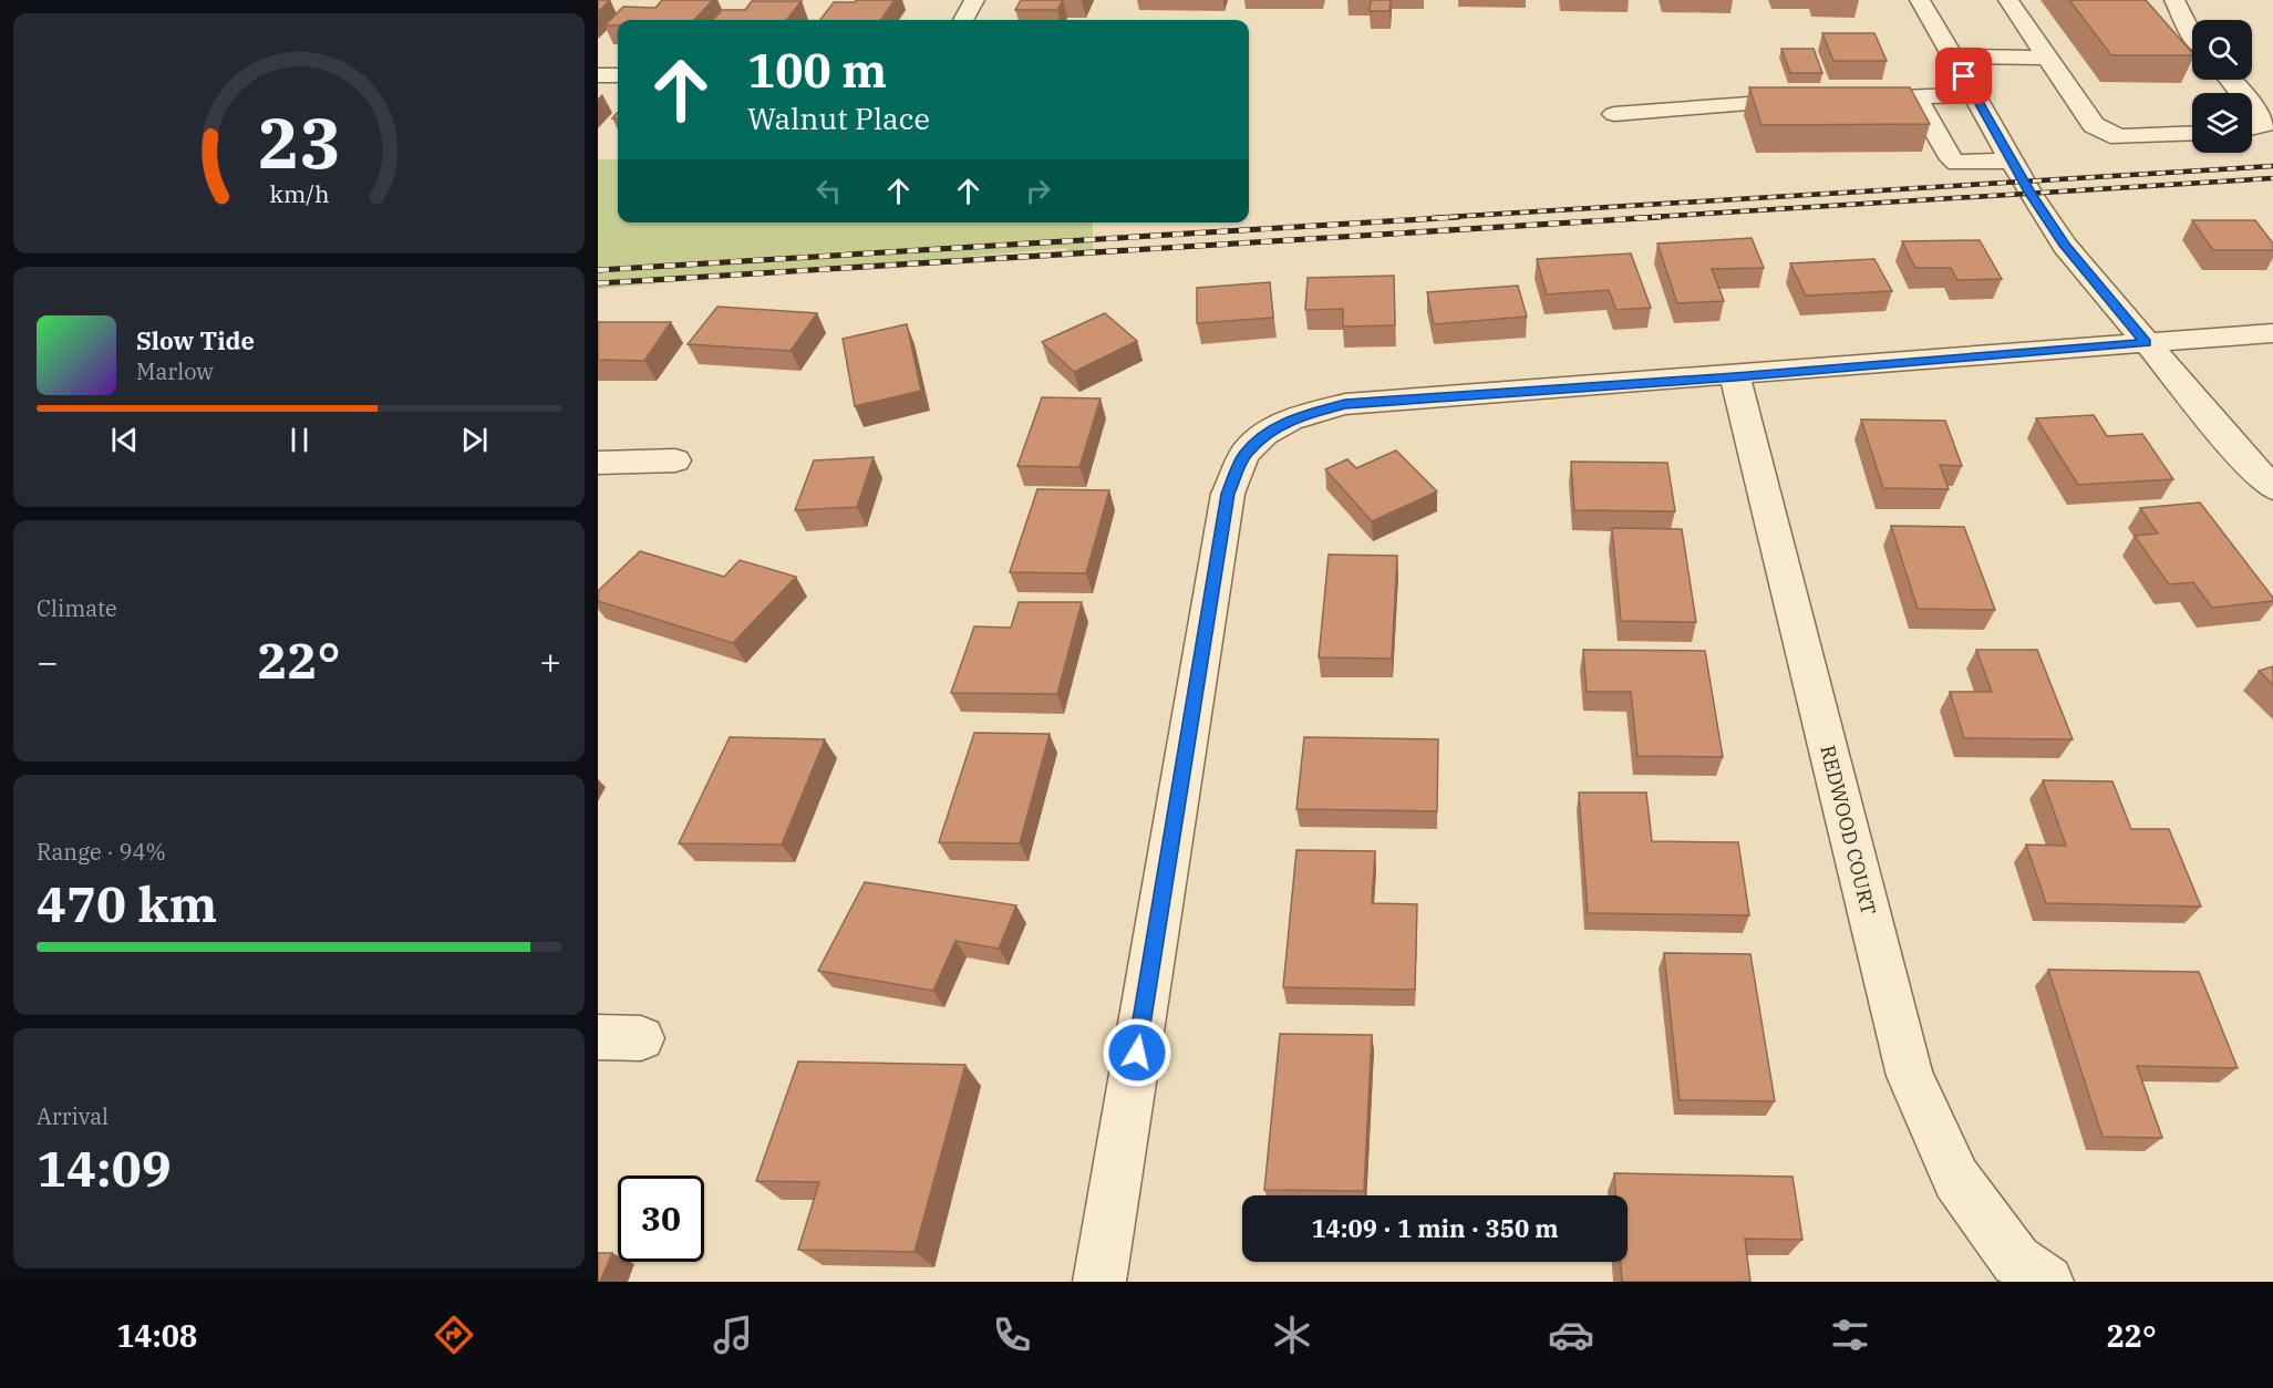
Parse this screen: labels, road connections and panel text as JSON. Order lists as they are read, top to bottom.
{
  "streets": {
    "street": ["REDWOOD COURT"]
  },
  "page": {
    "turn": ["100 m", "Walnut Place"],
    "song": ["Slow Tide", "Marlow"],
    "tile": [
      "Climate",
      ["Range · 94%", "470 km"],
      ["Arrival", "14:09"]
    ],
    "heat": ["−", "22°", "+"],
    "limit": "30",
    "trip": "14:09 · 1 min · 350 m",
    "tabs": ["14:08", "22°"],
    "gauge": ["23", "km/h"]
  }
}
